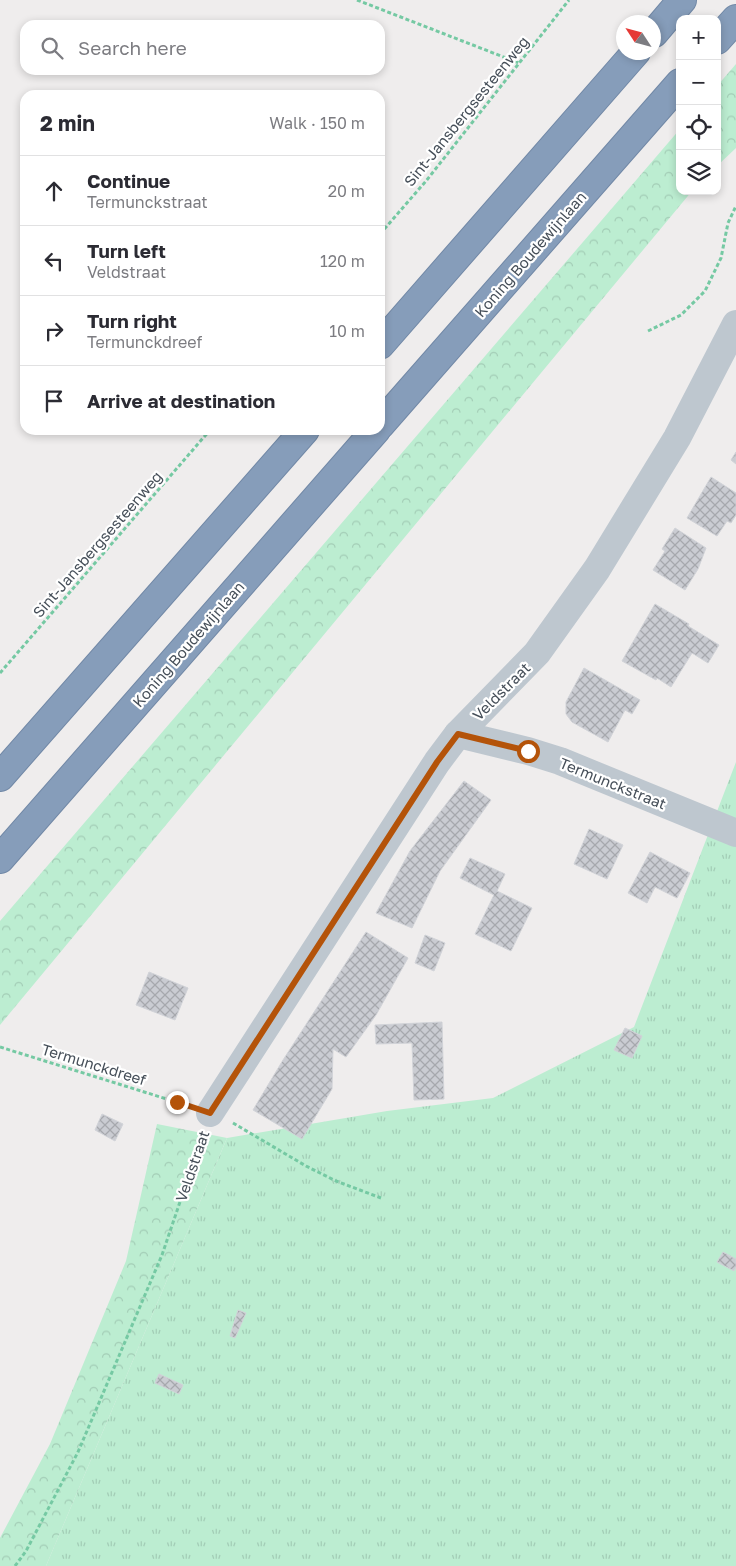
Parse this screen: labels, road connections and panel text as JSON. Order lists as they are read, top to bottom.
{
  "streets": {
    "highway": ["Koning Boudewijnlaan"],
    "street": ["Veldstraat", "Termunckstraat"],
    "path": ["Sint-Jansbergsesteenweg", "Termunckdreef"]
  },
  "crossings": [
    ["Veldstraat", "Termunckstraat"],
    ["Veldstraat", "Termunckdreef"]
  ],
  "north": "top left",
  "page": {
    "map_buttons": ["+", "−"],
    "search": "Search here",
    "heading": ["2 min", "Walk · 150 m"],
    "list": [
      ["Continue", "Termunckstraat", "20 m"],
      ["Turn left", "Veldstraat", "120 m"],
      ["Turn right", "Termunckdreef", "10 m"],
      "Arrive at destination"
    ]
  }
}
